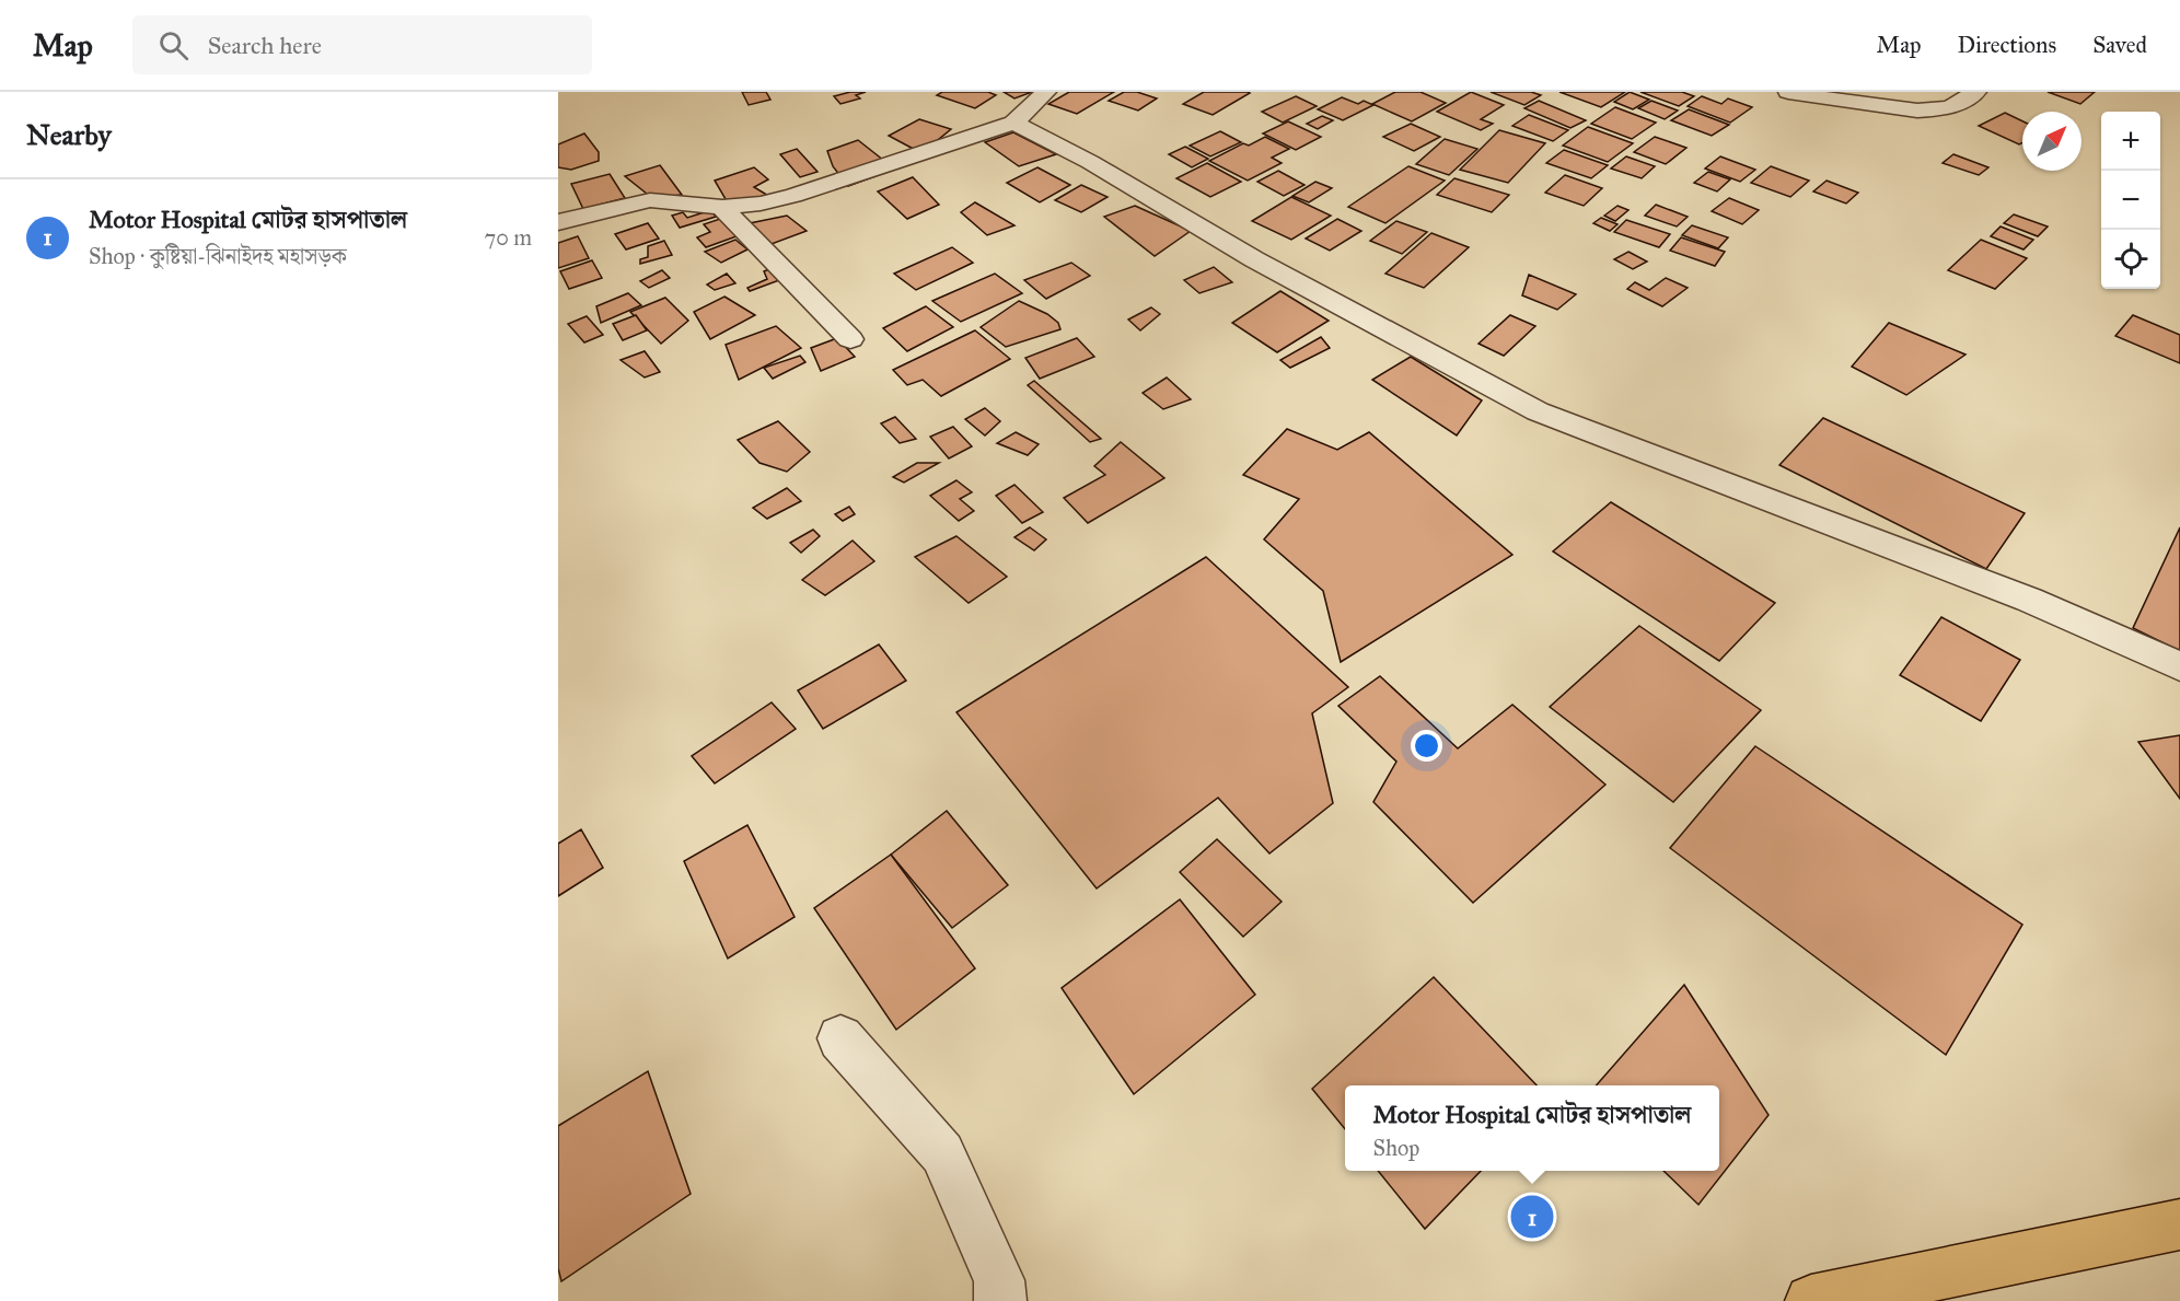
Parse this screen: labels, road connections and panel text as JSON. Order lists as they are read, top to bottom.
{
  "north": "top right",
  "page": {
    "header": "Map",
    "search": "Search here",
    "nav": ["Map", "Directions", "Saved"],
    "heading": "Nearby",
    "map_buttons": ["+", "−"],
    "list": [
      {
        "mark": "1",
        "name": "Motor Hospital মোটর হাসপাতাল",
        "note": "Shop · কুষ্টিয়া-ঝিনাইদহ মহাসড়ক",
        "value": "70 m"
      }
    ],
    "popup": ["Motor Hospital মোটর হাসপাতাল", "Shop"],
    "pins": "1"
  }
}
